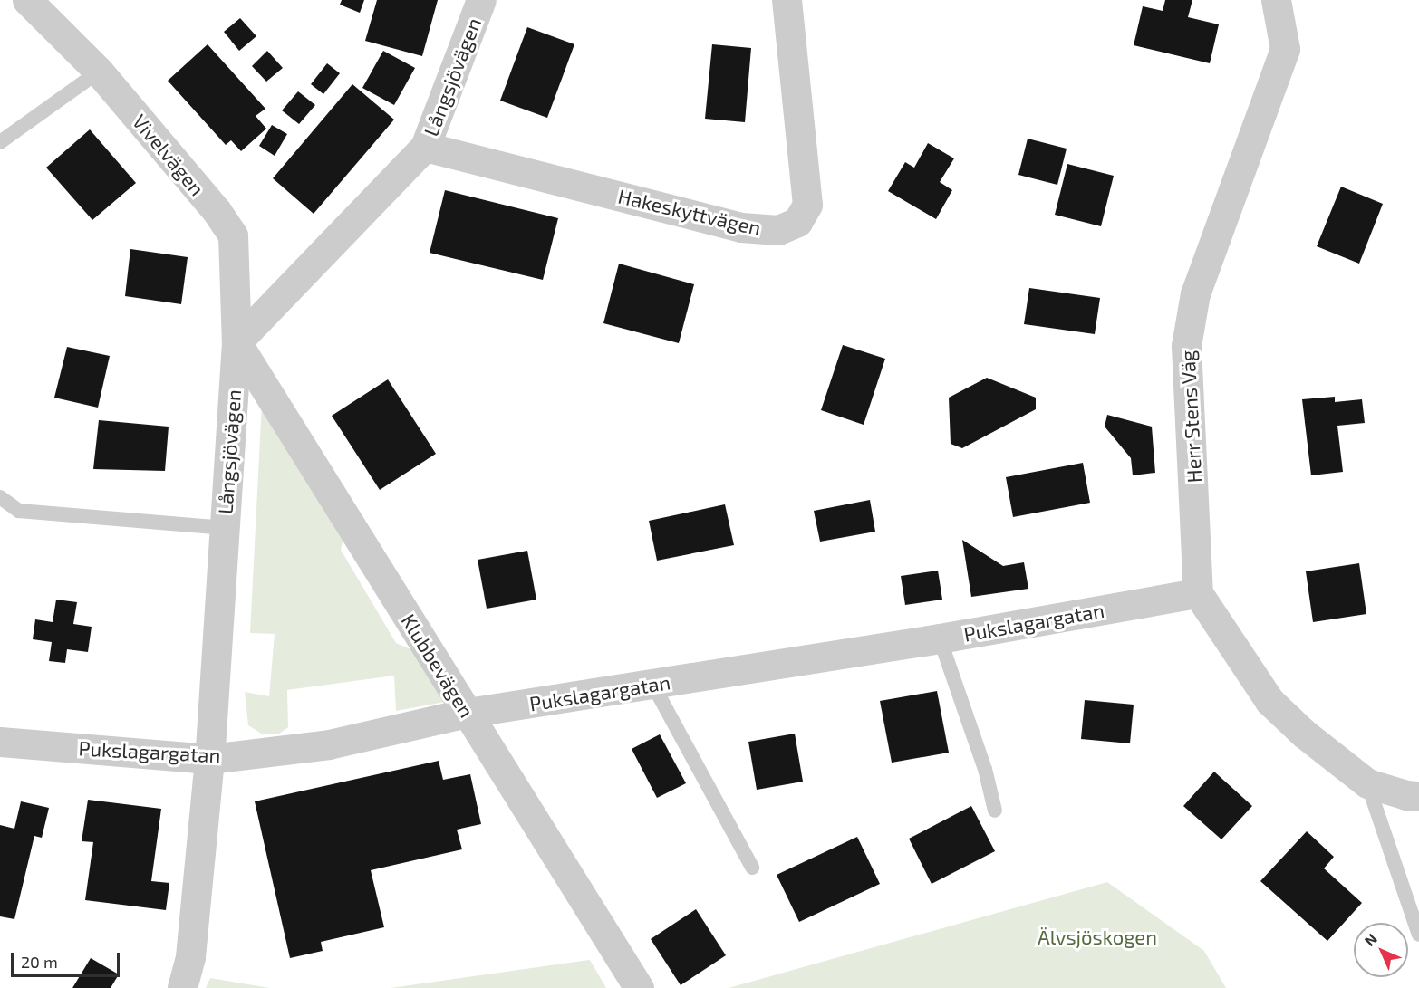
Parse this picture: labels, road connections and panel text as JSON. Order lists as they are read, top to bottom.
{
  "streets": {
    "street": [
      "Långsjövägen",
      "Vivelvägen",
      "Hakeskyttvägen",
      "Herr Stens Väg",
      "Pukslagargatan",
      "Klubbevägen"
    ]
  },
  "crossings": [
    ["Långsjövägen", "Vivelvägen"],
    ["Långsjövägen", "Hakeskyttvägen"],
    ["Långsjövägen", "Pukslagargatan"],
    ["Långsjövägen", "Klubbevägen"],
    ["Vivelvägen", "Klubbevägen"],
    ["Herr Stens Väg", "Pukslagargatan"],
    ["Pukslagargatan", "Klubbevägen"]
  ],
  "parks": ["Älvsjöskogen"],
  "scale_bar": "20 m",
  "north": "top left"
}
